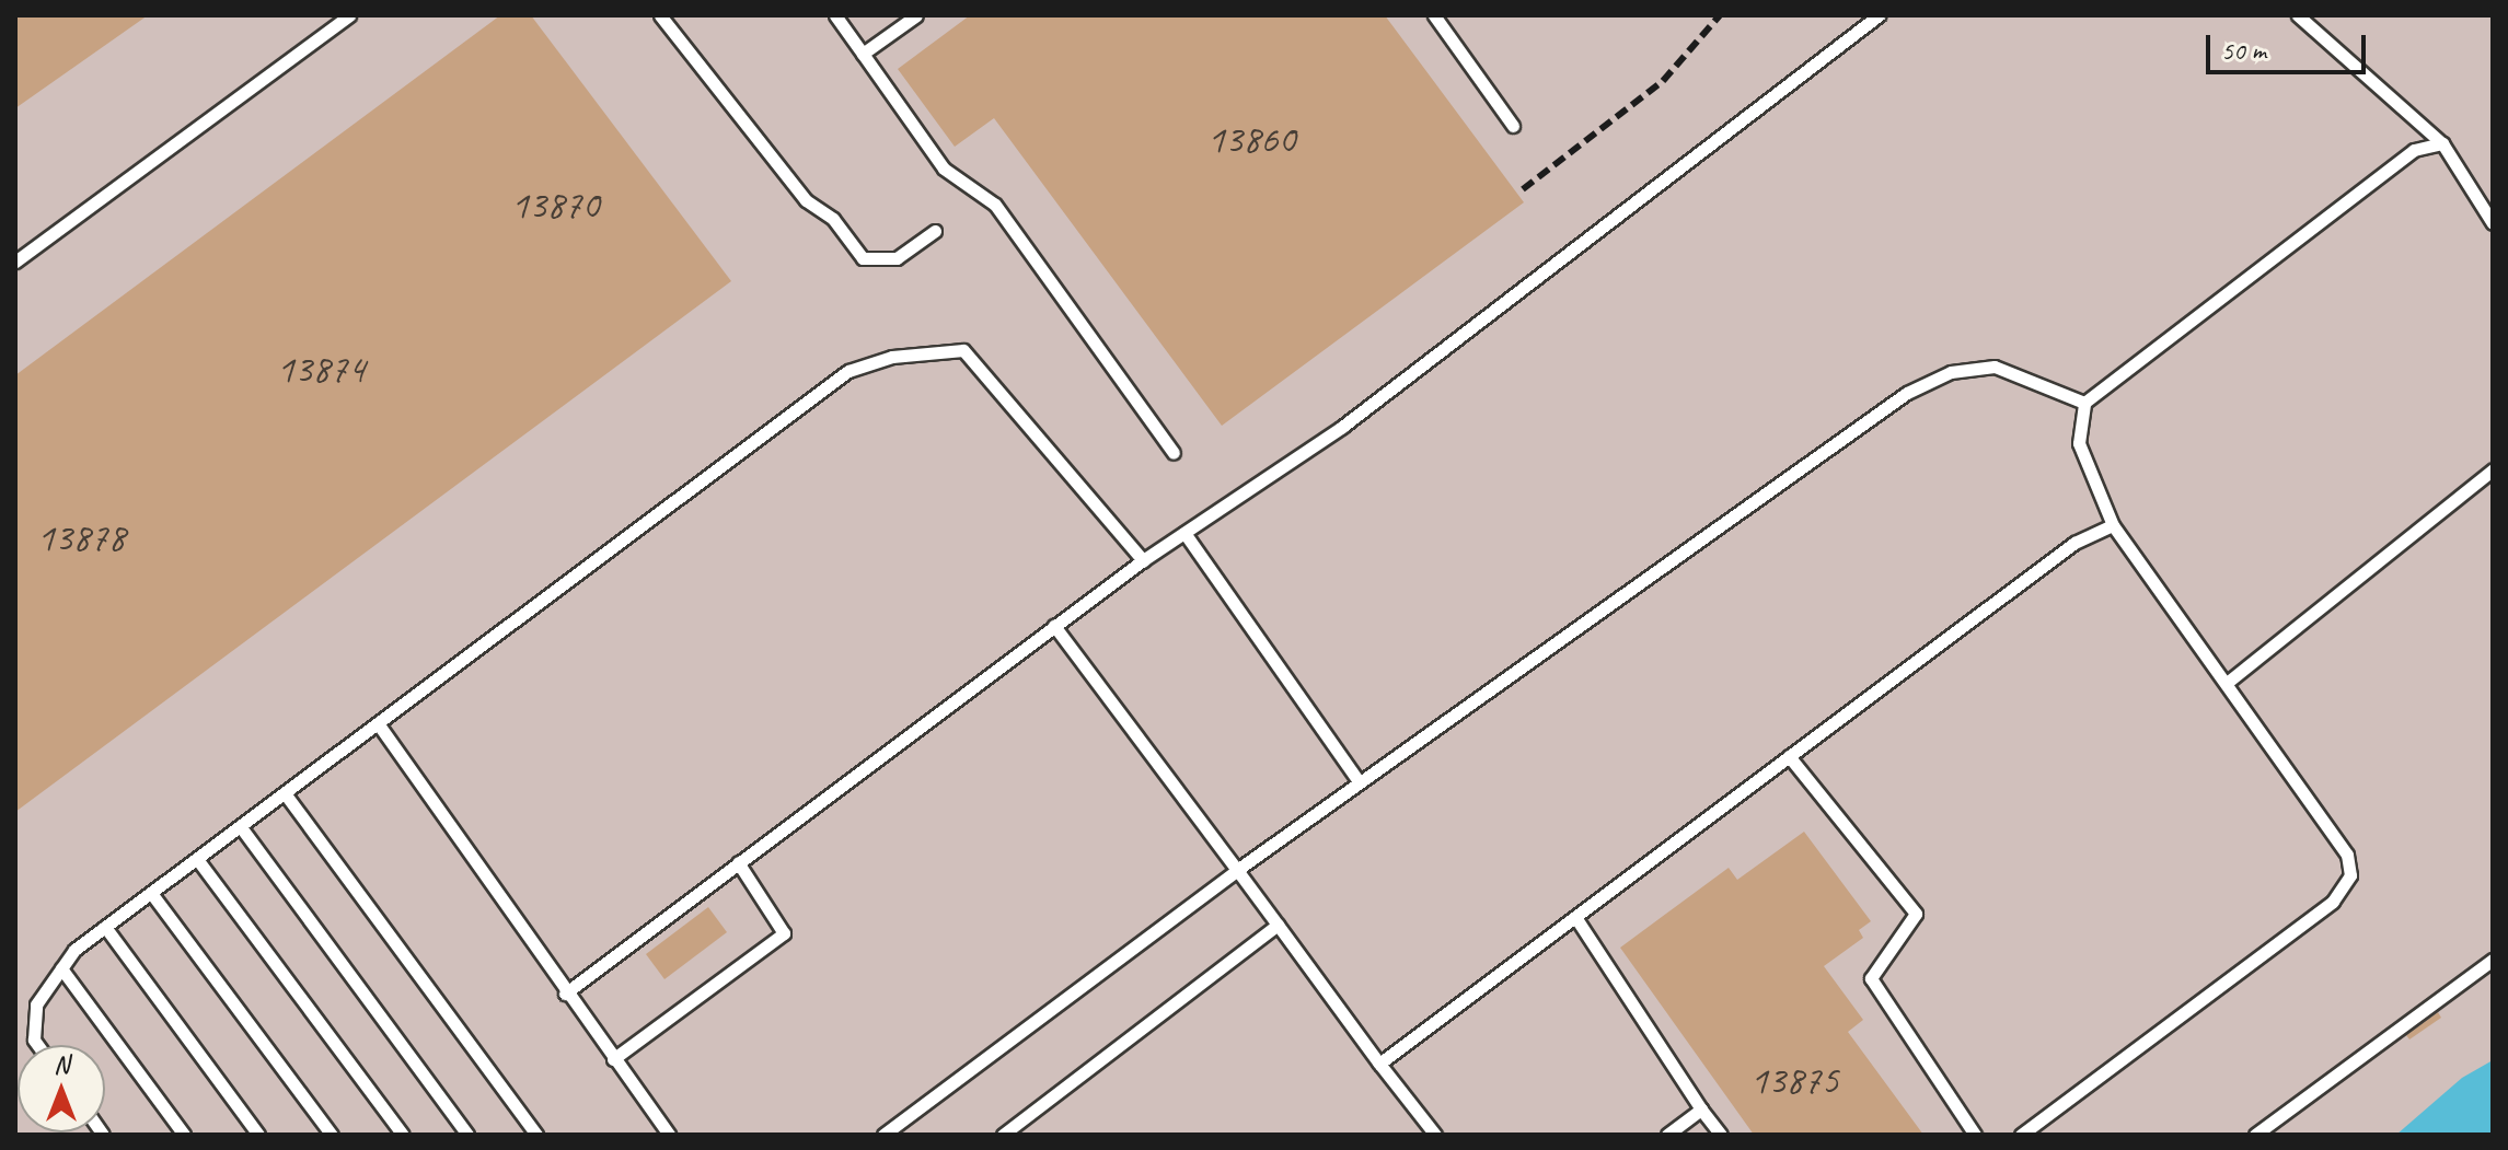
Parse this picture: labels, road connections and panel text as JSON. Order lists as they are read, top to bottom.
{
  "house_numbers": [
    "13860",
    "13870",
    "13874",
    "13878",
    "13875"
  ],
  "scale_bar": "50 m",
  "north": "top"
}
